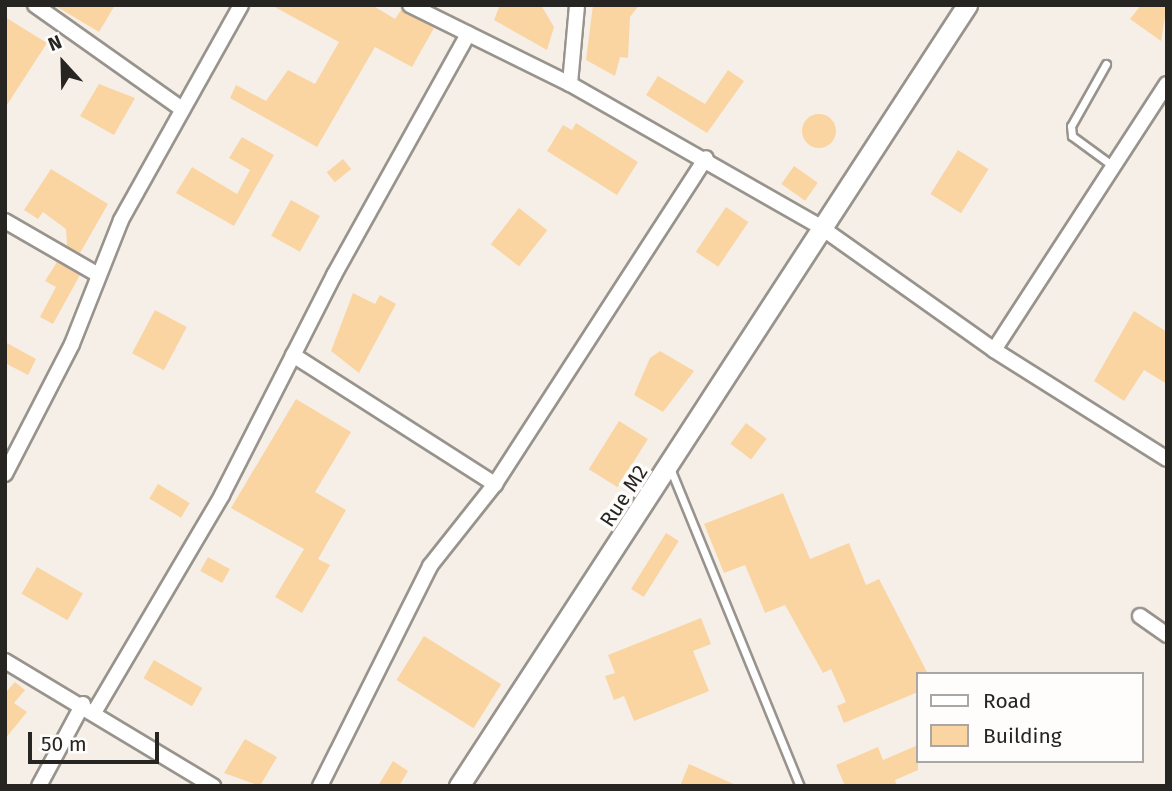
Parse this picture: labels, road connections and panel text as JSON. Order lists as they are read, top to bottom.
{
  "streets": {
    "street": ["Rue M2"]
  },
  "legend": ["Road", "Building"],
  "scale_bar": "50 m",
  "north": "top"
}
